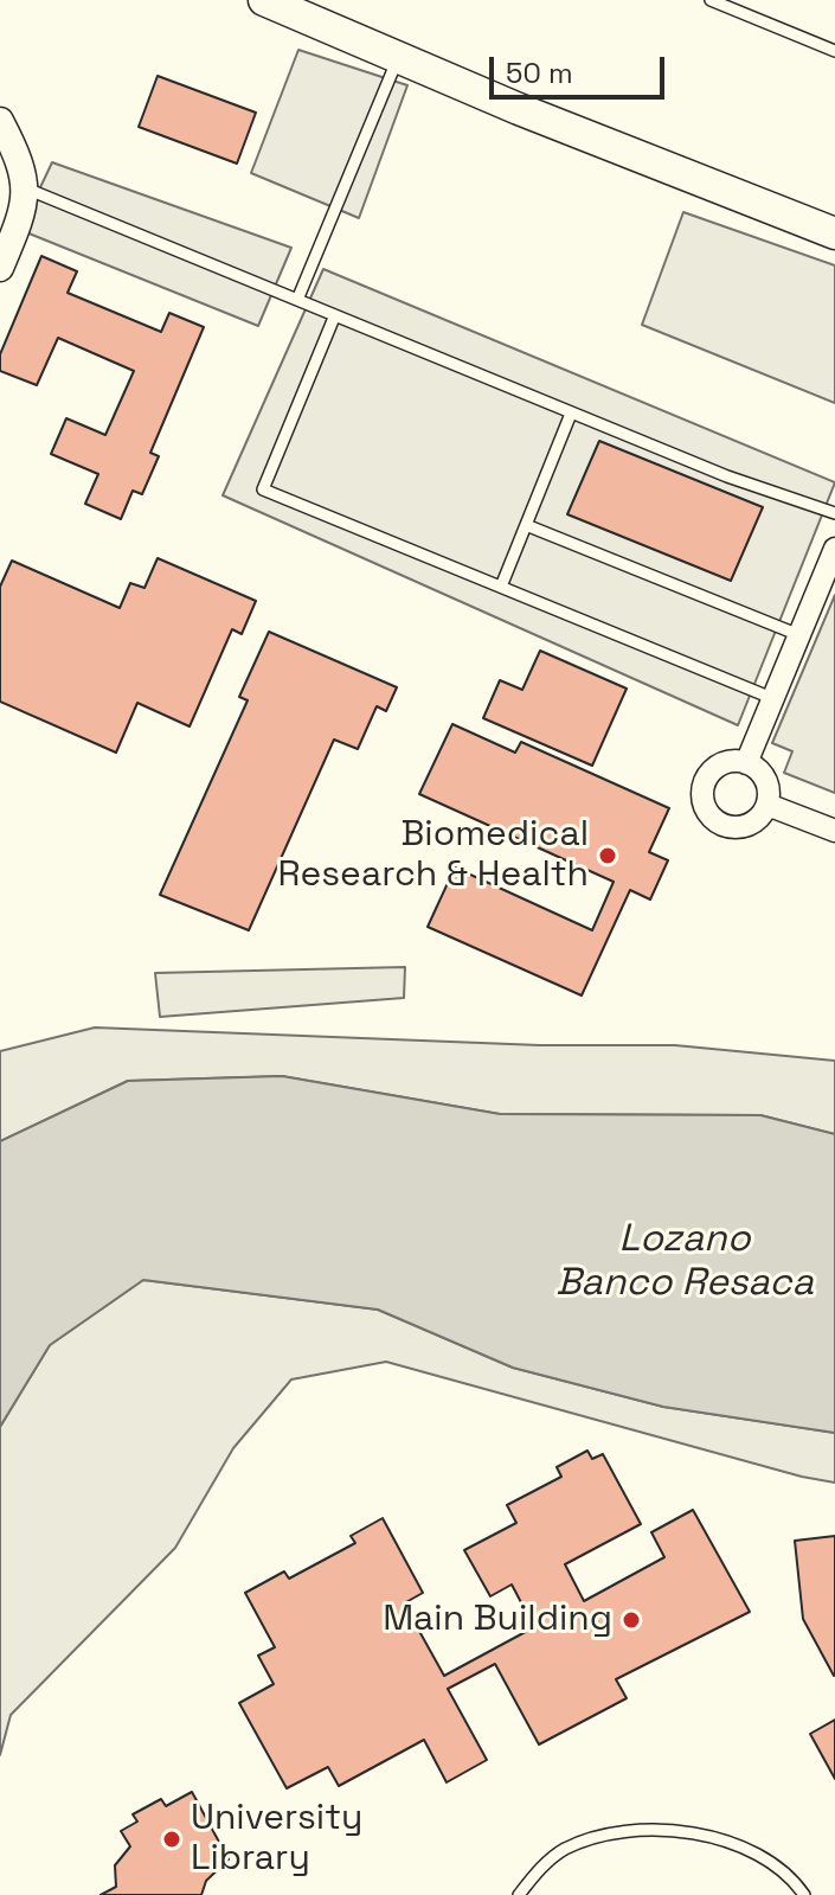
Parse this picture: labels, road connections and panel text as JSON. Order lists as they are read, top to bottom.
{
  "water": ["Lozano Banco Resaca"],
  "places": ["Biomedical Research & Health", "Main Building", "University Library"],
  "scale_bar": "50 m"
}
